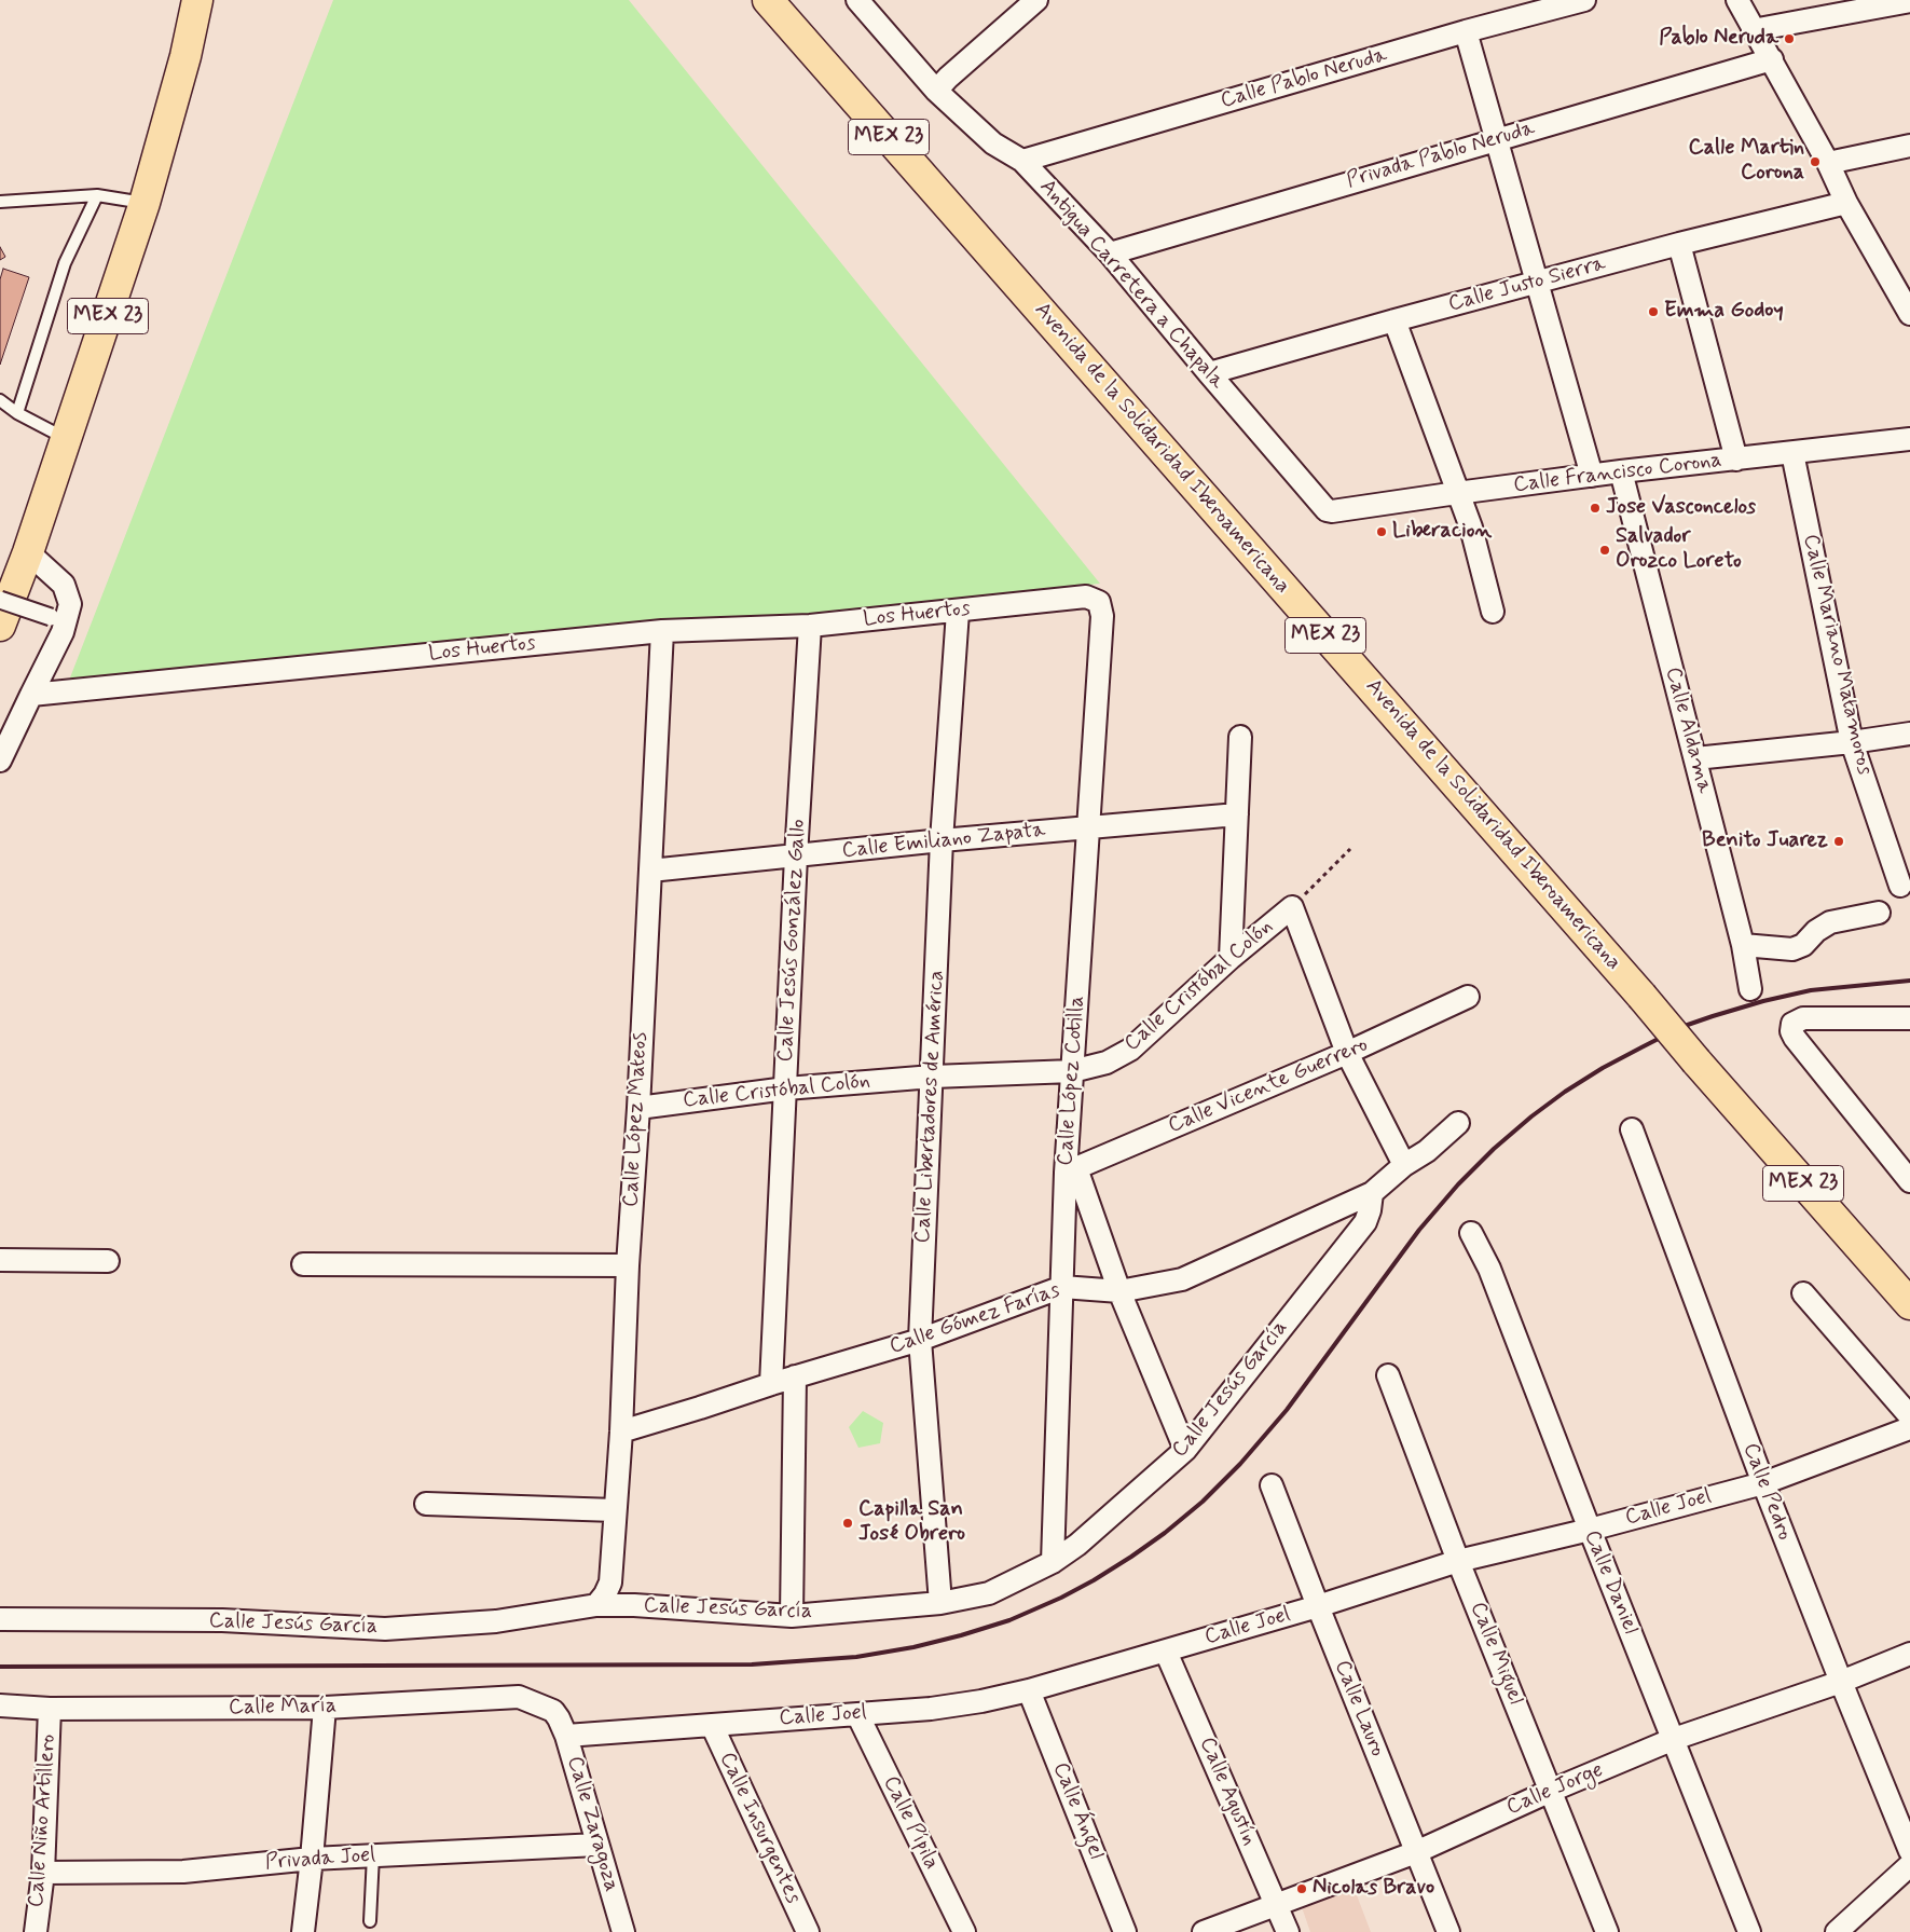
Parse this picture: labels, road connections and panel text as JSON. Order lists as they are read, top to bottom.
{
  "streets": {
    "highway": ["MEX 23", "Avenida de la Solidaridad Iberoamericana"],
    "street": [
      "Calle Pablo Neruda",
      "Privada Pablo Neruda",
      "Antigua Carretera a Chapala",
      "Calle Justo Sierra",
      "Calle Francisco Corona",
      "Los Huertos",
      "Calle Mariano Matamoros",
      "Calle Aldama",
      "Calle Emiliano Zapata",
      "Calle Jesús González Gallo",
      "Calle Cristóbal Colón",
      "Calle López Cotilla",
      "Calle Vicente Guerrero",
      "Calle Libertadores de América",
      "Calle López Mateos",
      "Calle Gómez Farías",
      "Calle Jesús García",
      "Calle Pedro",
      "Calle Joel",
      "Calle Daniel",
      "Calle Miguel",
      "Calle María",
      "Calle Lauro",
      "Calle Jorge",
      "Calle Agustín",
      "Calle Ángel",
      "Calle Niño Artillero",
      "Calle Pípila",
      "Calle Zaragoza",
      "Calle Insurgentes",
      "Privada Joel"
    ]
  },
  "crossings": [
    ["Calle Pablo Neruda", "Antigua Carretera a Chapala"],
    ["Privada Pablo Neruda", "Antigua Carretera a Chapala"],
    ["Antigua Carretera a Chapala", "Calle Justo Sierra"],
    ["Antigua Carretera a Chapala", "Calle Francisco Corona"],
    ["Calle Francisco Corona", "Calle Mariano Matamoros"],
    ["Calle Francisco Corona", "Calle Aldama"],
    ["Los Huertos", "Calle Jesús González Gallo"],
    ["Los Huertos", "Calle López Cotilla"],
    ["Los Huertos", "Calle Libertadores de América"],
    ["Los Huertos", "Calle López Mateos"],
    ["Calle Emiliano Zapata", "Calle Jesús González Gallo"],
    ["Calle Emiliano Zapata", "Calle López Cotilla"],
    ["Calle Emiliano Zapata", "Calle Libertadores de América"],
    ["Calle Emiliano Zapata", "Calle López Mateos"],
    ["Calle Jesús González Gallo", "Calle Cristóbal Colón"],
    ["Calle Jesús González Gallo", "Calle Gómez Farías"],
    ["Calle Cristóbal Colón", "Calle López Cotilla"],
    ["Calle Cristóbal Colón", "Calle Libertadores de América"],
    ["Calle Cristóbal Colón", "Calle López Mateos"],
    ["Calle López Cotilla", "Calle Vicente Guerrero"],
    ["Calle López Cotilla", "Calle Gómez Farías"],
    ["Calle López Cotilla", "Calle Jesús García"],
    ["Calle Libertadores de América", "Calle Gómez Farías"],
    ["Calle Libertadores de América", "Calle Jesús García"],
    ["Calle López Mateos", "Calle Gómez Farías"],
    ["Calle López Mateos", "Calle Jesús García"],
    ["Calle Gómez Farías", "Calle Jesús García"],
    ["Calle Pedro", "Calle Joel"],
    ["Calle Pedro", "Calle Jorge"],
    ["Calle Joel", "Calle Daniel"],
    ["Calle Joel", "Calle Miguel"],
    ["Calle Joel", "Calle María"],
    ["Calle Joel", "Calle Lauro"],
    ["Calle Joel", "Calle Agustín"],
    ["Calle Joel", "Calle Ángel"],
    ["Calle Joel", "Calle Pípila"],
    ["Calle Joel", "Calle Zaragoza"],
    ["Calle Joel", "Calle Insurgentes"],
    ["Calle Daniel", "Calle Jorge"],
    ["Calle Miguel", "Calle Jorge"],
    ["Calle María", "Calle Niño Artillero"],
    ["Calle María", "Calle Zaragoza"],
    ["Calle Lauro", "Calle Jorge"],
    ["Calle Jorge", "Calle Agustín"],
    ["Calle Niño Artillero", "Privada Joel"],
    ["Calle Zaragoza", "Privada Joel"]
  ],
  "places": [
    "Pablo Neruda",
    "Calle Martin Corona",
    "Emma Godoy",
    "Jose Vasconcelos",
    "Liberacion",
    "Salvador Orozco Loreto",
    "Benito Juarez",
    "Capilla San José Obrero",
    "Nicolas Bravo"
  ]
}
